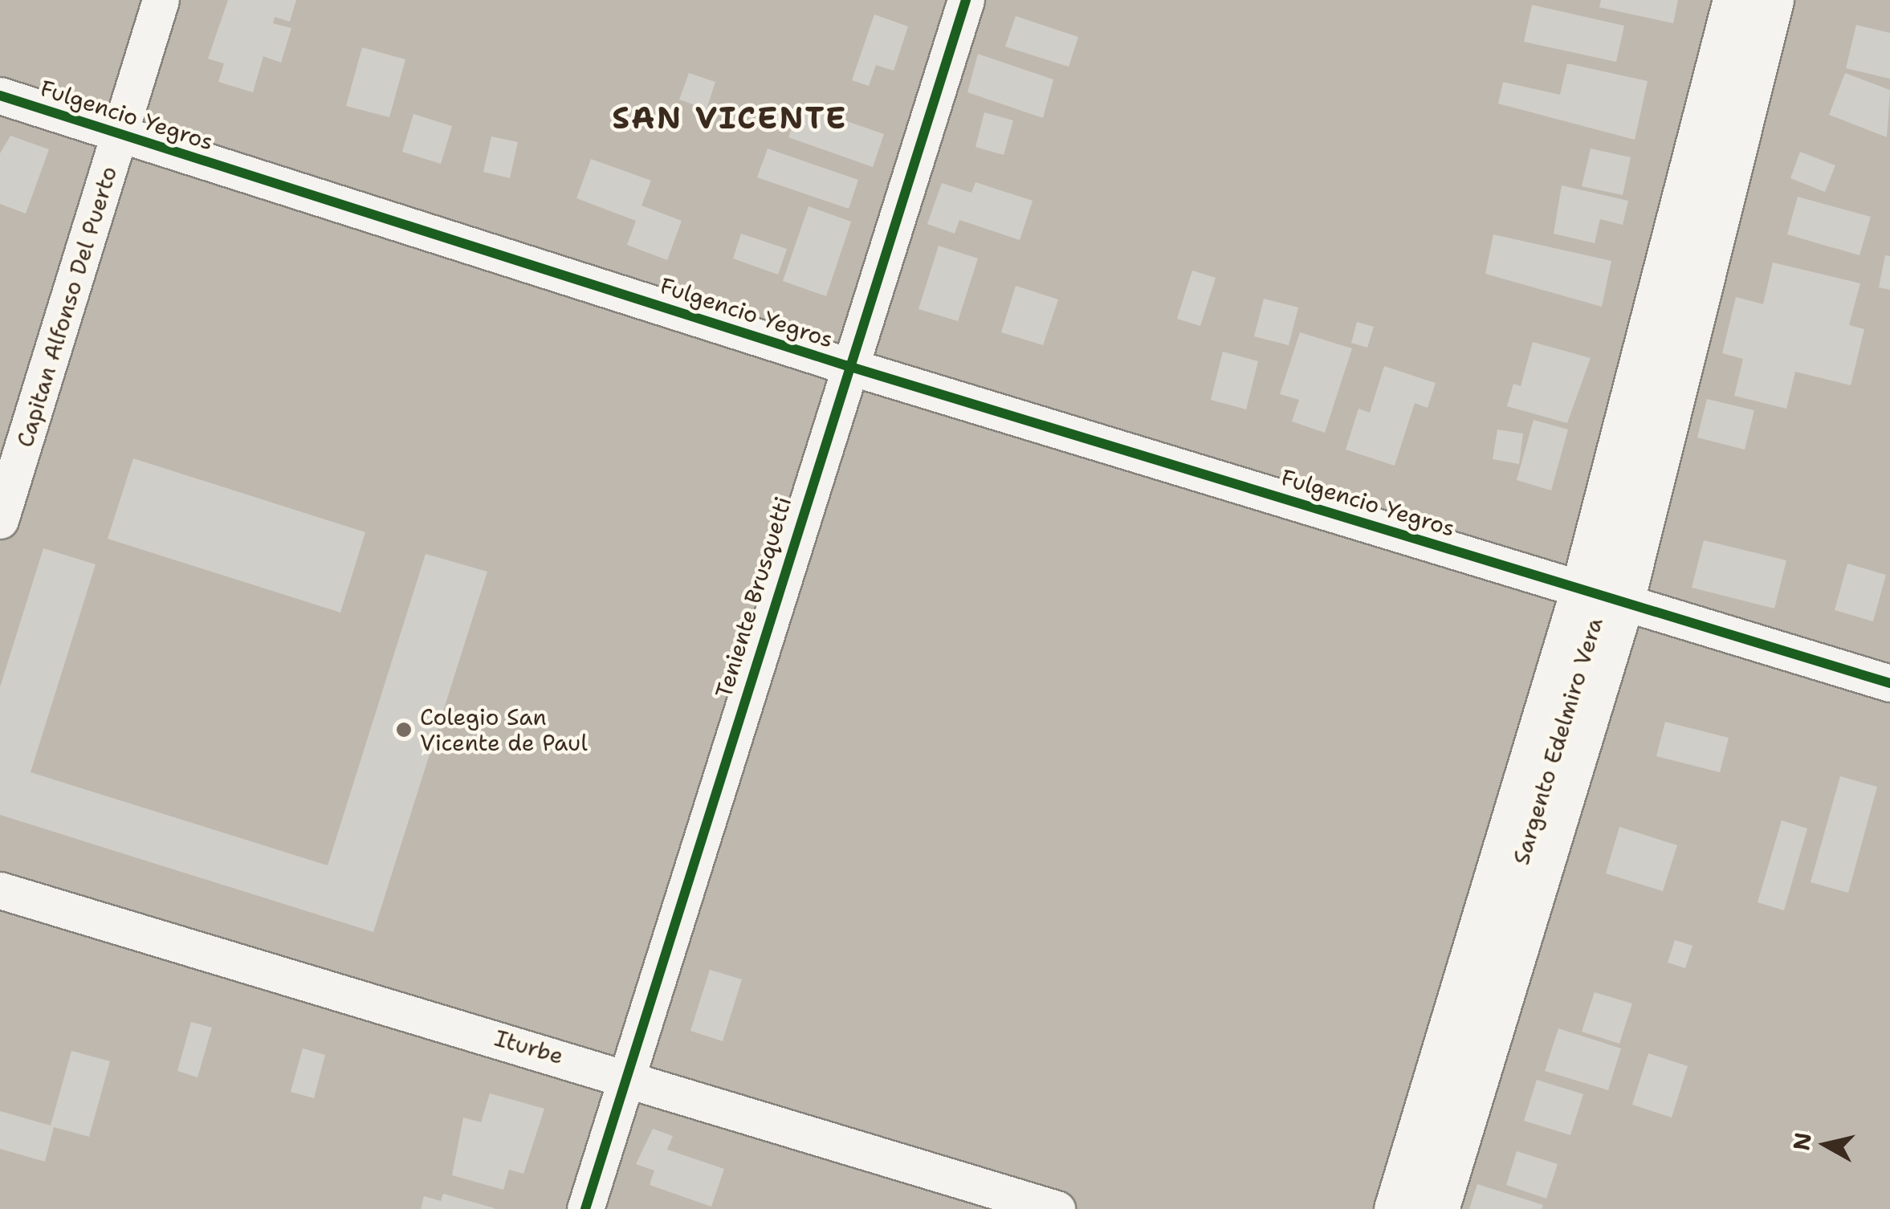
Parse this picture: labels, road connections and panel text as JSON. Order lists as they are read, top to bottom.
{
  "streets": {
    "street": [
      "Fulgencio Yegros",
      "Capitan Alfonso Del Puerto",
      "Teniente Brusquetti",
      "Sargento Edelmiro Vera",
      "Iturbe"
    ]
  },
  "crossings": [
    ["Fulgencio Yegros", "Capitan Alfonso Del Puerto"],
    ["Fulgencio Yegros", "Teniente Brusquetti"],
    ["Fulgencio Yegros", "Sargento Edelmiro Vera"],
    ["Teniente Brusquetti", "Iturbe"]
  ],
  "districts": ["SAN VICENTE"],
  "places": ["Colegio San Vicente de Paul"],
  "north": "left"
}
